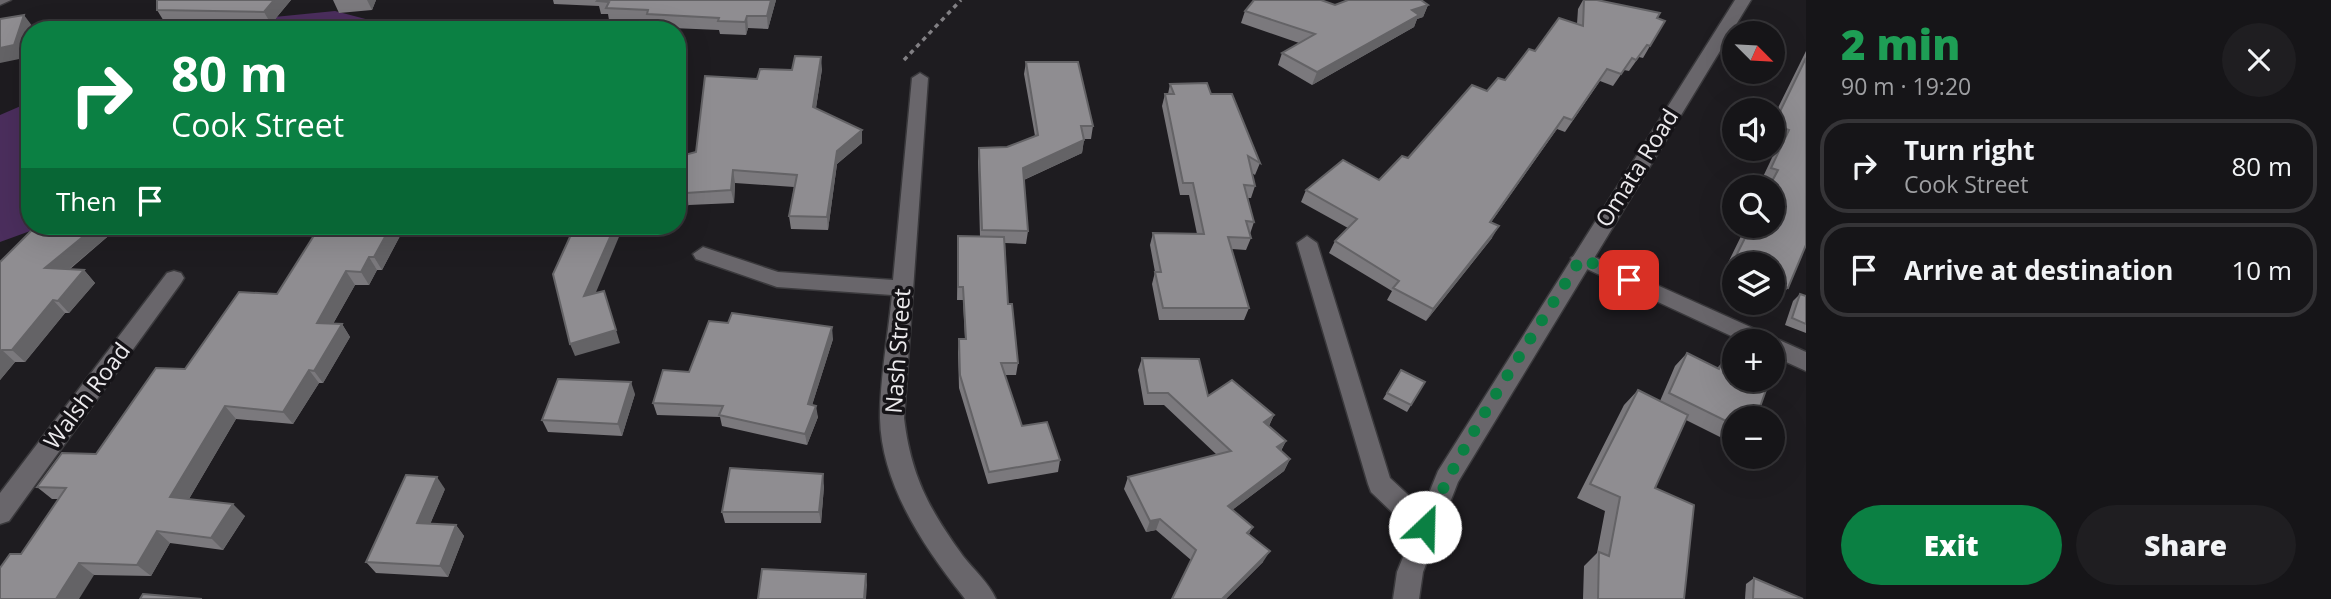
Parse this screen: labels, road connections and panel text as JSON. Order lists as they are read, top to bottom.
{
  "streets": {
    "street": ["Omata Road", "Nash Street", "Walsh Road"]
  },
  "north": "bottom right",
  "page": {
    "heading": ["2 min", "90 m · 19:20"],
    "map_buttons": ["+", "−"],
    "turn": ["80 m", "Cook Street"],
    "list": [
      {
        "name": "Turn right",
        "note": "Cook Street",
        "value": "80 m"
      },
      {
        "name": "Arrive at destination",
        "value": "10 m"
      }
    ],
    "then": "Then",
    "buttons": ["Exit", "Share"]
  }
}
